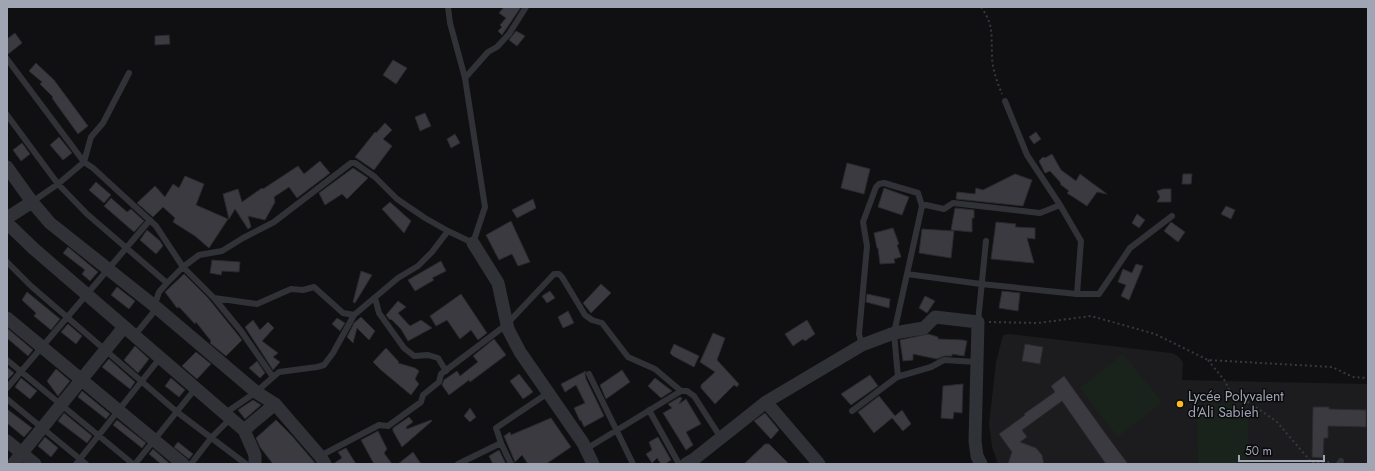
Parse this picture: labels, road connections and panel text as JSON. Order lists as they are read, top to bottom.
{
  "places": ["Lycée Polyvalent d'Ali Sabieh"],
  "scale_bar": "50 m"
}
